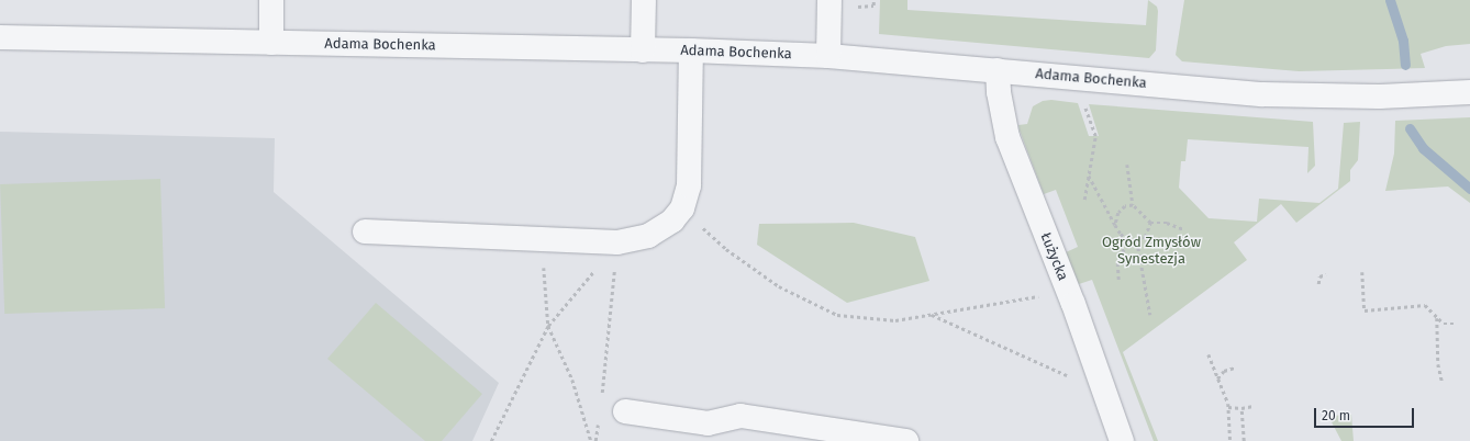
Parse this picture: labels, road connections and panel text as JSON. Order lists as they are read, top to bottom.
{
  "streets": {
    "street": ["Adama Bochenka", "Łużycka"]
  },
  "crossings": [
    ["Adama Bochenka", "Łużycka"]
  ],
  "parks": ["Ogród Zmysłów Synestezja"],
  "scale_bar": "20 m"
}
